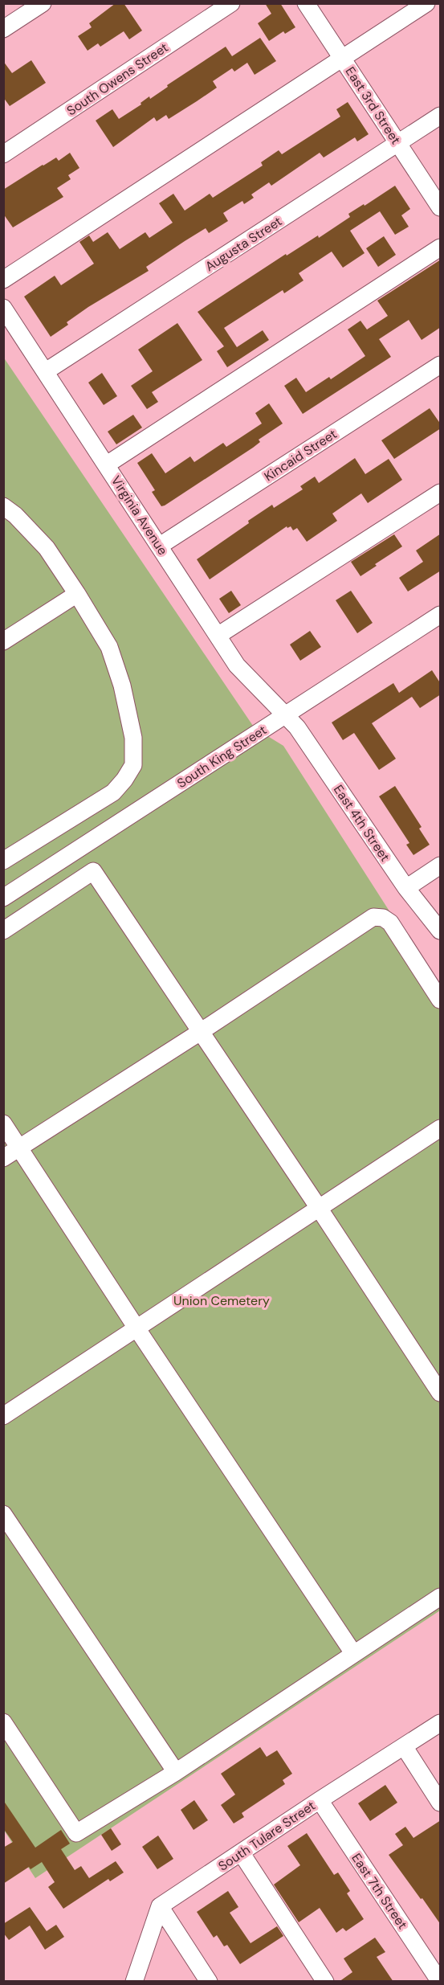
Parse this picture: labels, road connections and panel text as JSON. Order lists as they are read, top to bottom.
{
  "streets": {
    "street": [
      "South Owens Street",
      "East 3rd Street",
      "Augusta Street",
      "Kincaid Street",
      "Virginia Avenue",
      "South King Street",
      "East 4th Street",
      "South Tulare Street",
      "East 7th Street"
    ]
  },
  "crossings": [
    ["East 3rd Street", "Augusta Street"],
    ["Augusta Street", "Virginia Avenue"],
    ["Kincaid Street", "Virginia Avenue"],
    ["Virginia Avenue", "South King Street"],
    ["Virginia Avenue", "East 4th Street"],
    ["South King Street", "East 4th Street"],
    ["South Tulare Street", "East 7th Street"]
  ],
  "parks": ["Union Cemetery"]
}
